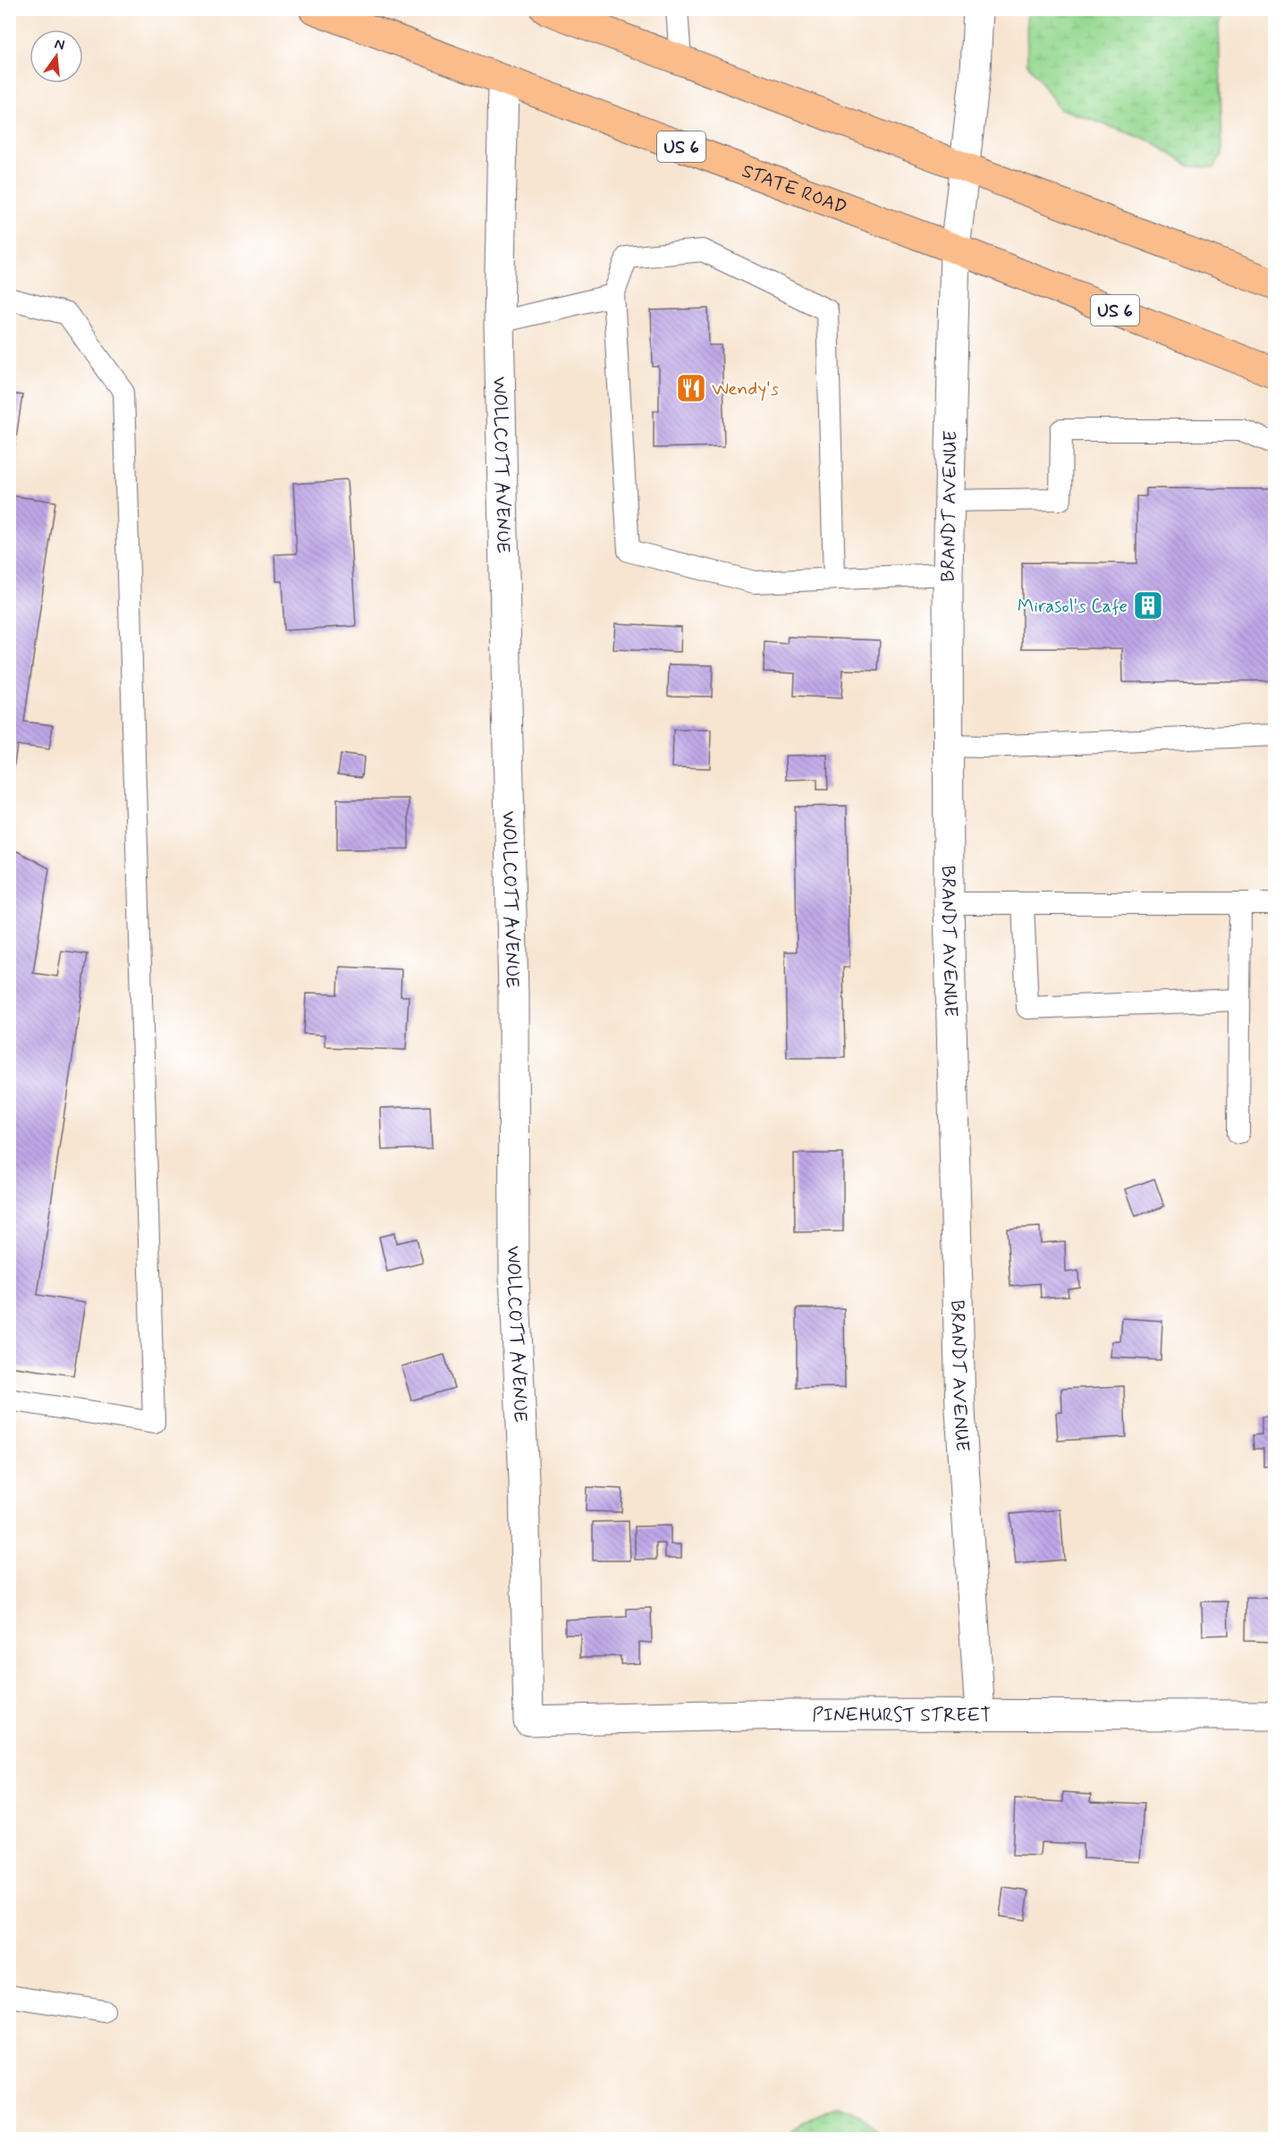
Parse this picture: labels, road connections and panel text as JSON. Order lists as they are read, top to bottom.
{
  "streets": {
    "main road": ["US 6", "STATE ROAD"],
    "street": ["WOLLCOTT AVENUE", "BRANDT AVENUE", "PINEHURST STREET"]
  },
  "crossings": [
    ["STATE ROAD", "WOLLCOTT AVENUE"],
    ["STATE ROAD", "BRANDT AVENUE"],
    ["WOLLCOTT AVENUE", "PINEHURST STREET"],
    ["BRANDT AVENUE", "PINEHURST STREET"]
  ],
  "places": {
    "restaurant": ["Wendy's"],
    "building": ["Mirasol's Cafe"]
  },
  "north": "top"
}
